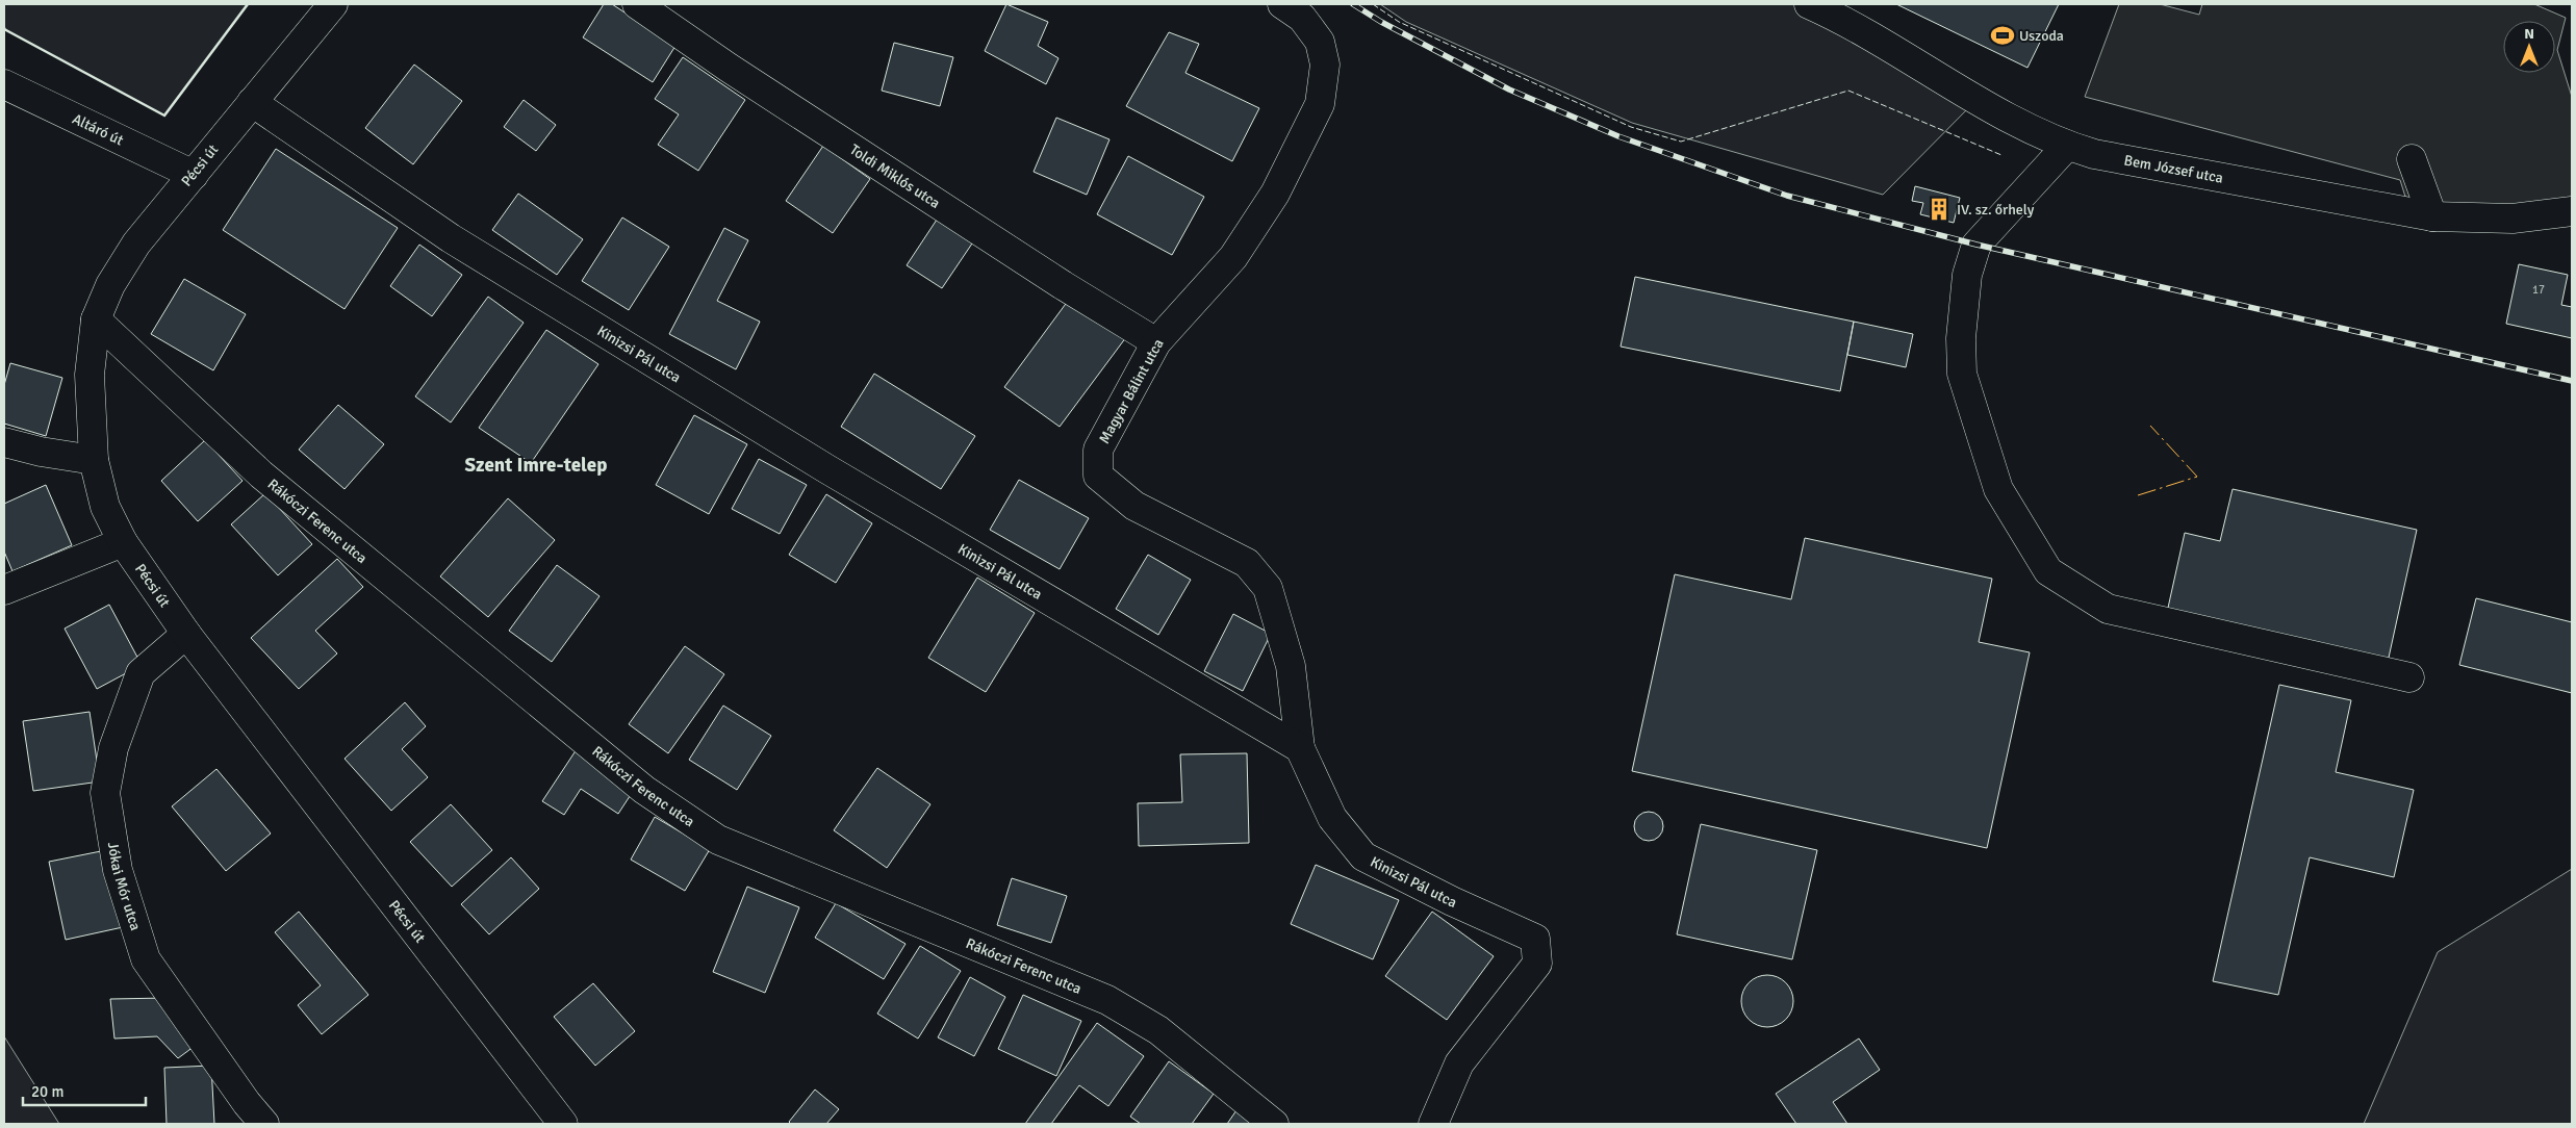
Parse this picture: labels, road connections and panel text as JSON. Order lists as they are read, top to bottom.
{
  "streets": {
    "street": [
      "Altáró út",
      "Pécsi út",
      "Bem József utca",
      "Toldi Miklós utca",
      "Kinizsi Pál utca",
      "Magyar Bálint utca",
      "Rákóczi Ferenc utca",
      "Jókai Mór utca"
    ]
  },
  "crossings": [
    ["Altáró út", "Pécsi út"],
    ["Pécsi út", "Kinizsi Pál utca"],
    ["Pécsi út", "Rákóczi Ferenc utca"],
    ["Pécsi út", "Jókai Mór utca"],
    ["Toldi Miklós utca", "Magyar Bálint utca"],
    ["Kinizsi Pál utca", "Magyar Bálint utca"]
  ],
  "districts": ["Szent Imre-telep"],
  "places": {
    "sports": ["Uszoda"],
    "building": ["IV. sz. őrhely"]
  },
  "house_numbers": ["17"],
  "scale_bar": "20 m",
  "north": "top"
}
